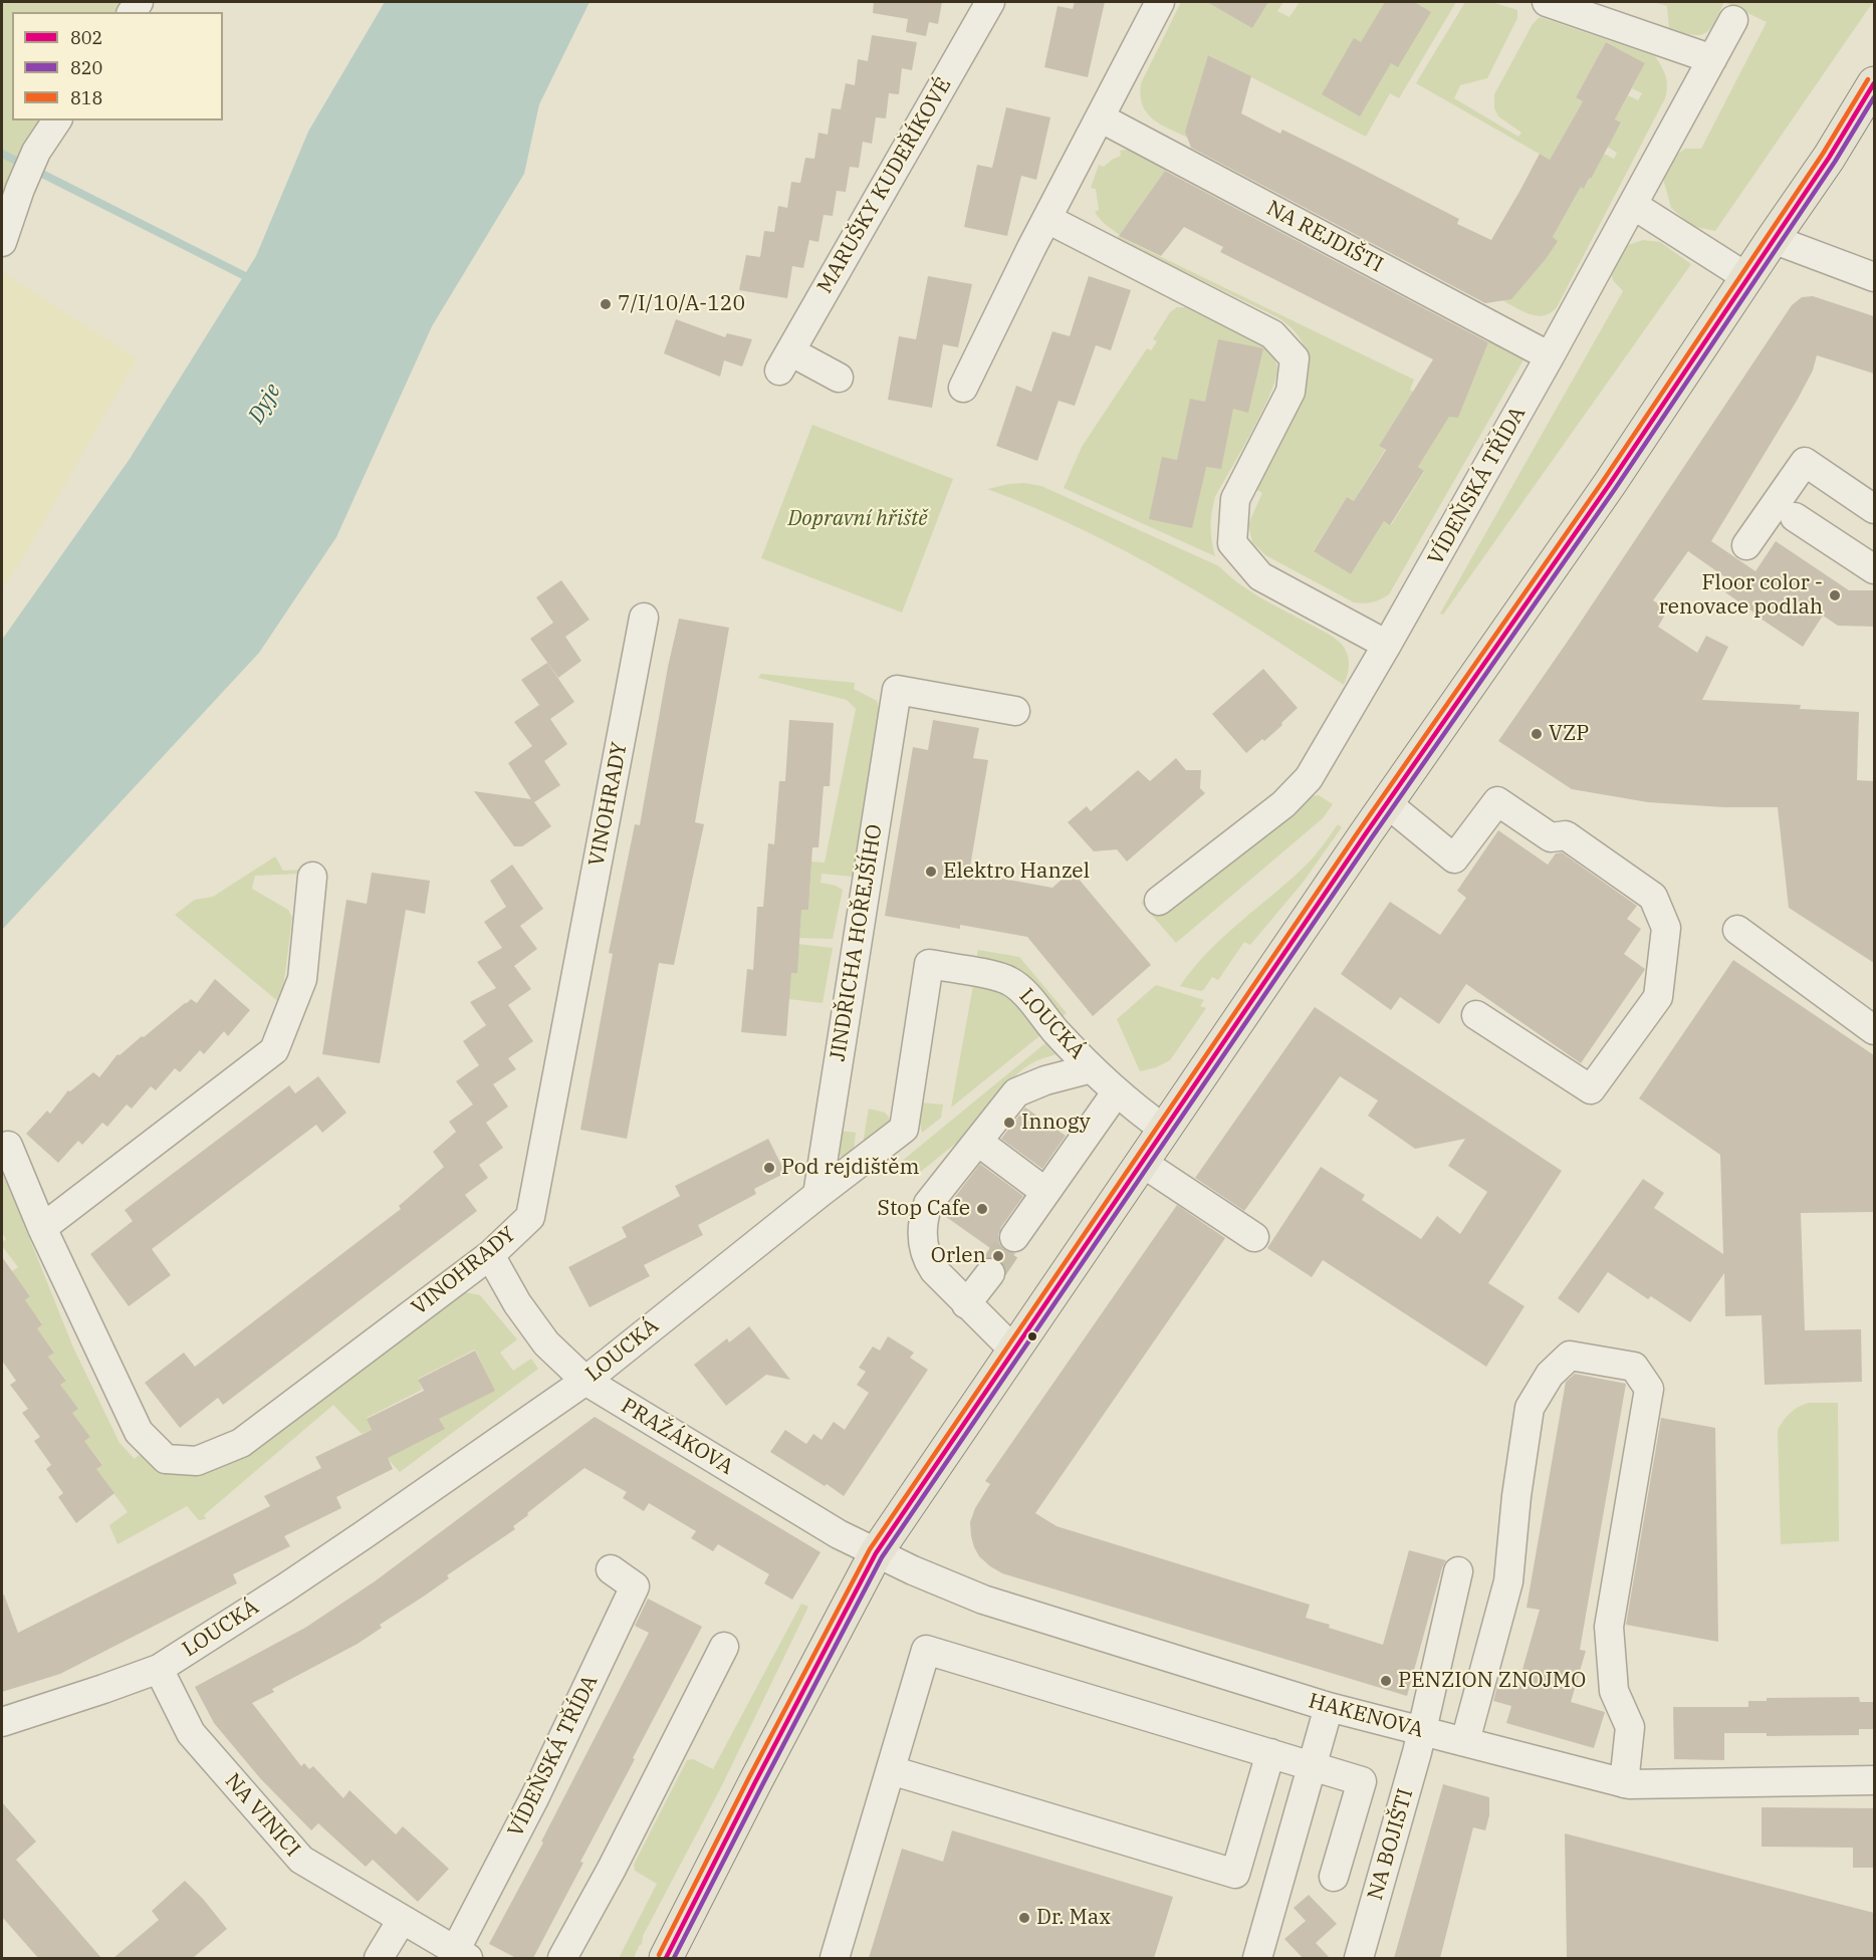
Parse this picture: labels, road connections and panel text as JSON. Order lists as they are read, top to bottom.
{
  "streets": {
    "street": [
      "MARUŠKY KUDEŘÍKOVÉ",
      "NA REJDIŠTI",
      "VÍDEŇSKÁ TŘÍDA",
      "VINOHRADY",
      "JINDŘICHA HOŘEJŠÍHO",
      "LOUCKÁ",
      "PRAŽÁKOVA",
      "HAKENOVA",
      "NA VINICI",
      "NA BOJIŠTI"
    ]
  },
  "crossings": [
    ["NA REJDIŠTI", "VÍDEŇSKÁ TŘÍDA"],
    ["VÍDEŇSKÁ TŘÍDA", "NA VINICI"],
    ["VINOHRADY", "PRAŽÁKOVA"],
    ["JINDŘICHA HOŘEJŠÍHO", "LOUCKÁ"],
    ["LOUCKÁ", "PRAŽÁKOVA"],
    ["LOUCKÁ", "NA VINICI"],
    ["PRAŽÁKOVA", "HAKENOVA"],
    ["HAKENOVA", "NA BOJIŠTI"]
  ],
  "water": ["Dyje"],
  "parks": ["Dopravní hřiště"],
  "places": [
    "7/I/10/A-120",
    "Floor color - renovace podlah",
    "VZP",
    "Elektro Hanzel",
    "Innogy",
    "Pod rejdištěm",
    "Stop Cafe",
    "Orlen",
    "PENZION ZNOJMO",
    "Dr. Max"
  ],
  "lines": ["transit line 818", "transit line 802", "transit line 820"],
  "legend": ["802", "820", "818"]
}
